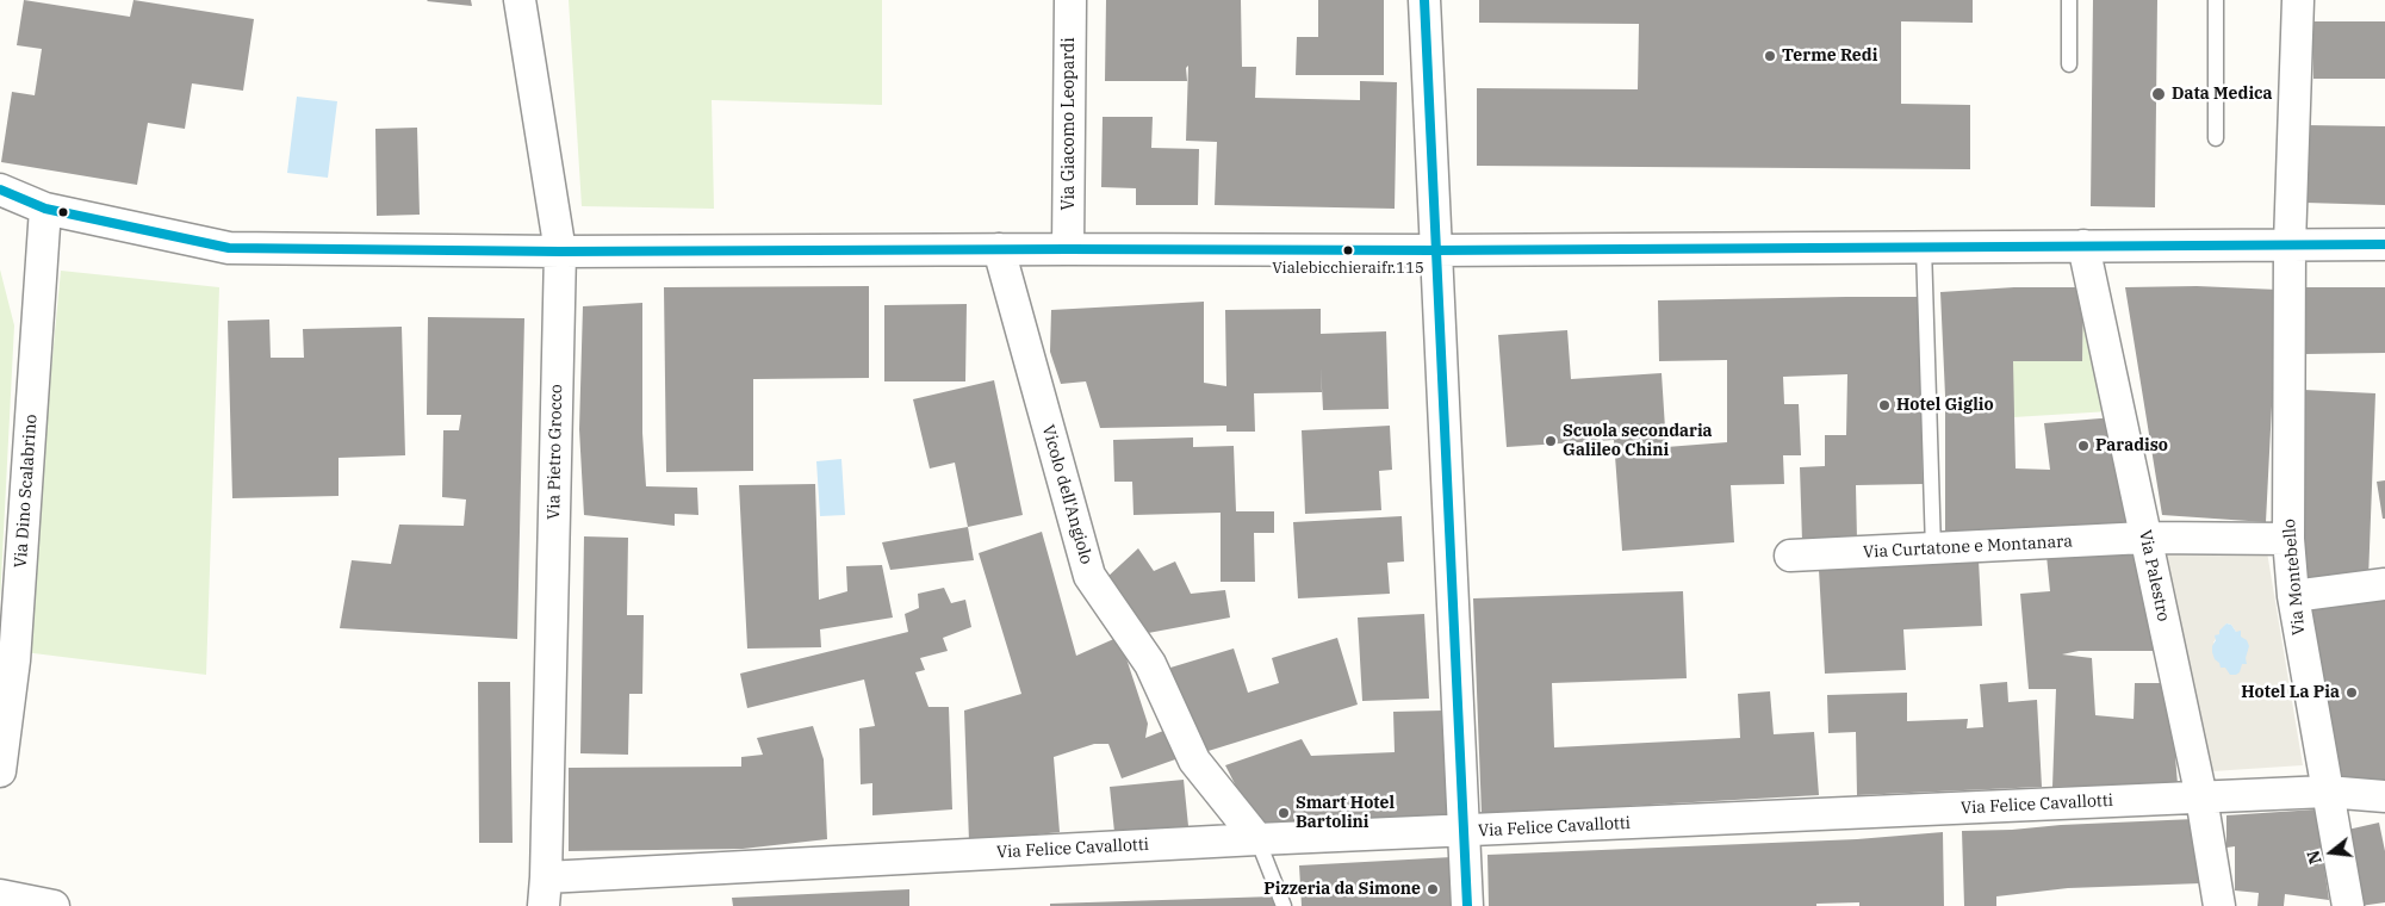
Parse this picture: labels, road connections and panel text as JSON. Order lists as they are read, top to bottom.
{
  "streets": {
    "street": [
      "Via Giacomo Leopardi",
      "Via Pietro Grocco",
      "Via Dino Scalabrino",
      "Vicolo dell'Angiolo",
      "Via Curtatone e Montanara",
      "Via Palestro",
      "Via Montebello",
      "Via Felice Cavallotti"
    ]
  },
  "crossings": [
    ["Via Pietro Grocco", "Via Felice Cavallotti"],
    ["Vicolo dell'Angiolo", "Via Felice Cavallotti"],
    ["Via Curtatone e Montanara", "Via Palestro"],
    ["Via Curtatone e Montanara", "Via Montebello"],
    ["Via Palestro", "Via Felice Cavallotti"],
    ["Via Montebello", "Via Felice Cavallotti"]
  ],
  "places": [
    "Terme Redi",
    "Data Medica",
    "Vialebicchieraifr.115",
    "Hotel Giglio",
    "Scuola secondaria Galileo Chini",
    "Paradiso",
    "Hotel La Pia",
    "Smart Hotel Bartolini",
    "Pizzeria da Simone"
  ],
  "north": "left"
}
